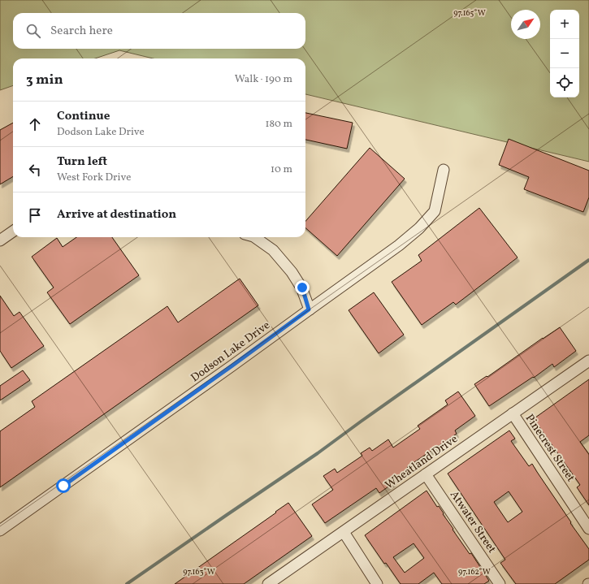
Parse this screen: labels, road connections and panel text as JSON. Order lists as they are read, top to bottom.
{
  "streets": {
    "street": [
      "Dodson Lake Drive",
      "Pinecrest Street",
      "Wheatland Drive",
      "Atwater Street"
    ]
  },
  "crossings": [
    ["Pinecrest Street", "Wheatland Drive"],
    ["Wheatland Drive", "Atwater Street"]
  ],
  "north": "top right",
  "page": {
    "map_buttons": ["+", "−"],
    "search": "Search here",
    "heading": ["3 min", "Walk · 190 m"],
    "list": [
      ["Continue", "Dodson Lake Drive", "180 m"],
      ["Turn left", "West Fork Drive", "10 m"],
      "Arrive at destination"
    ]
  },
  "coordinates": ["97.165°W", "97.163°W", "97.162°W"]
}
